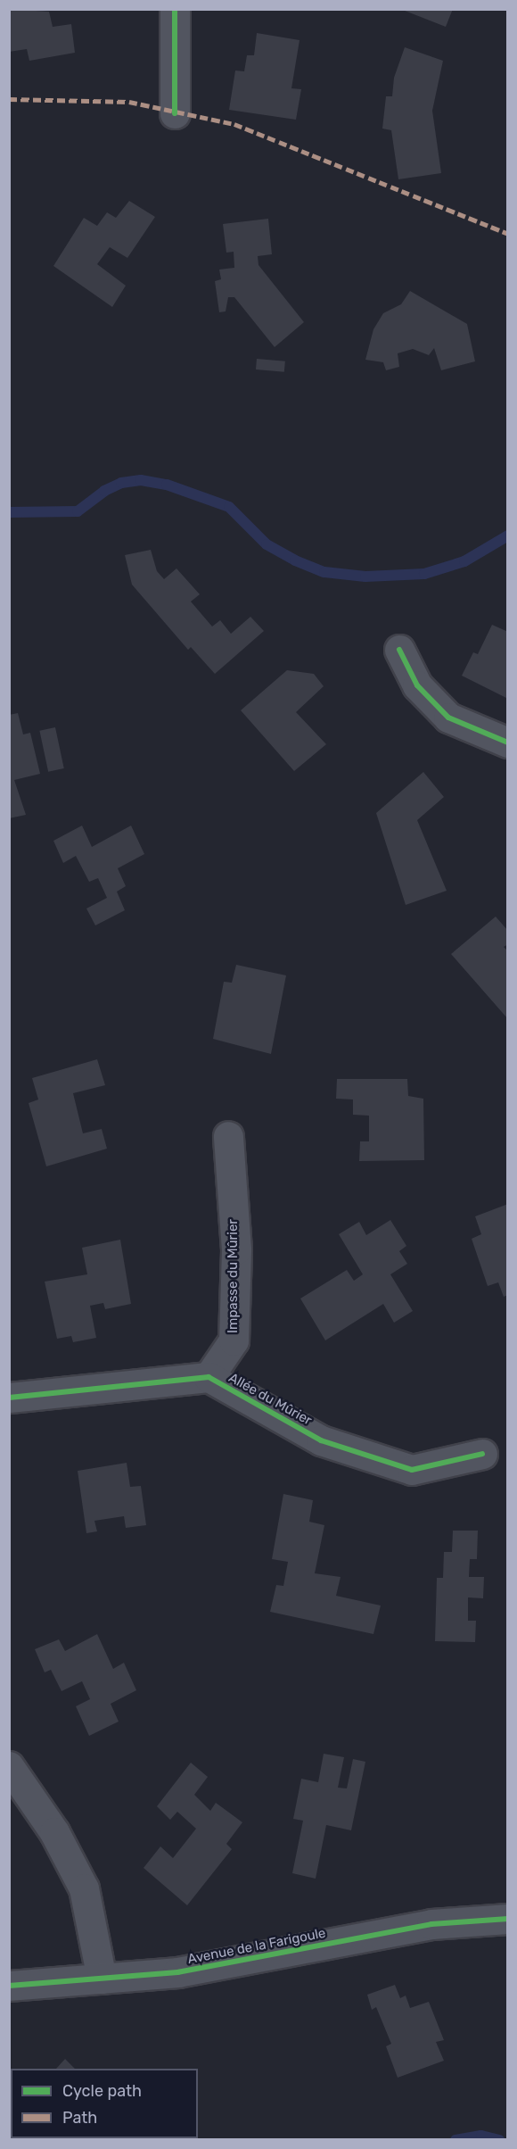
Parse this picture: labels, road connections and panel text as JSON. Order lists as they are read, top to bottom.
{
  "streets": {
    "street": ["Impasse du Mûrier", "Allée du Mûrier", "Avenue de la Farigoule"]
  },
  "crossings": [
    ["Impasse du Mûrier", "Allée du Mûrier"]
  ],
  "legend": ["Cycle path", "Path"]
}
